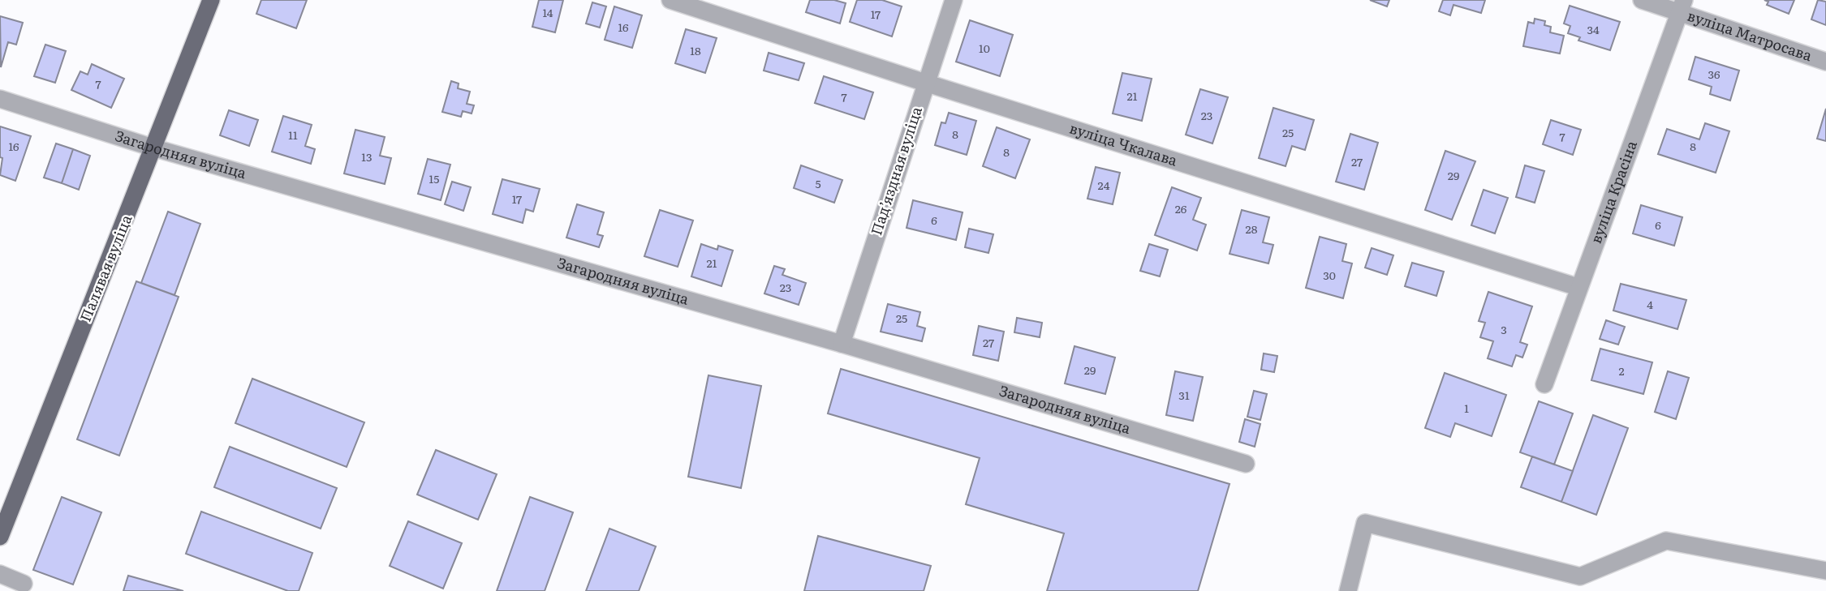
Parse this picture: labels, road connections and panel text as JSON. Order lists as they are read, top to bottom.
{
  "streets": {
    "main road": ["Палявая вуліца"],
    "street": [
      "вуліца Матросава",
      "вуліца Чкалава",
      "Загародняя вуліца",
      "Падʼяздная вуліца",
      "вуліца Красіна"
    ]
  },
  "crossings": [
    ["вуліца Матросава", "вуліца Красіна"],
    ["вуліца Чкалава", "Падʼяздная вуліца"],
    ["вуліца Чкалава", "вуліца Красіна"],
    ["Загародняя вуліца", "Падʼяздная вуліца"],
    ["Загародняя вуліца", "Палявая вуліца"]
  ],
  "house_numbers": [
    "14",
    "17",
    "16",
    "34",
    "10",
    "18",
    "36",
    "7",
    "21",
    "7",
    "23",
    "25",
    "8",
    "11",
    "7",
    "16",
    "8",
    "8",
    "13",
    "27",
    "29",
    "15",
    "5",
    "24",
    "17",
    "26",
    "6",
    "6",
    "28",
    "21",
    "30",
    "23",
    "4",
    "25",
    "3",
    "27",
    "29",
    "2",
    "31",
    "1"
  ]
}
